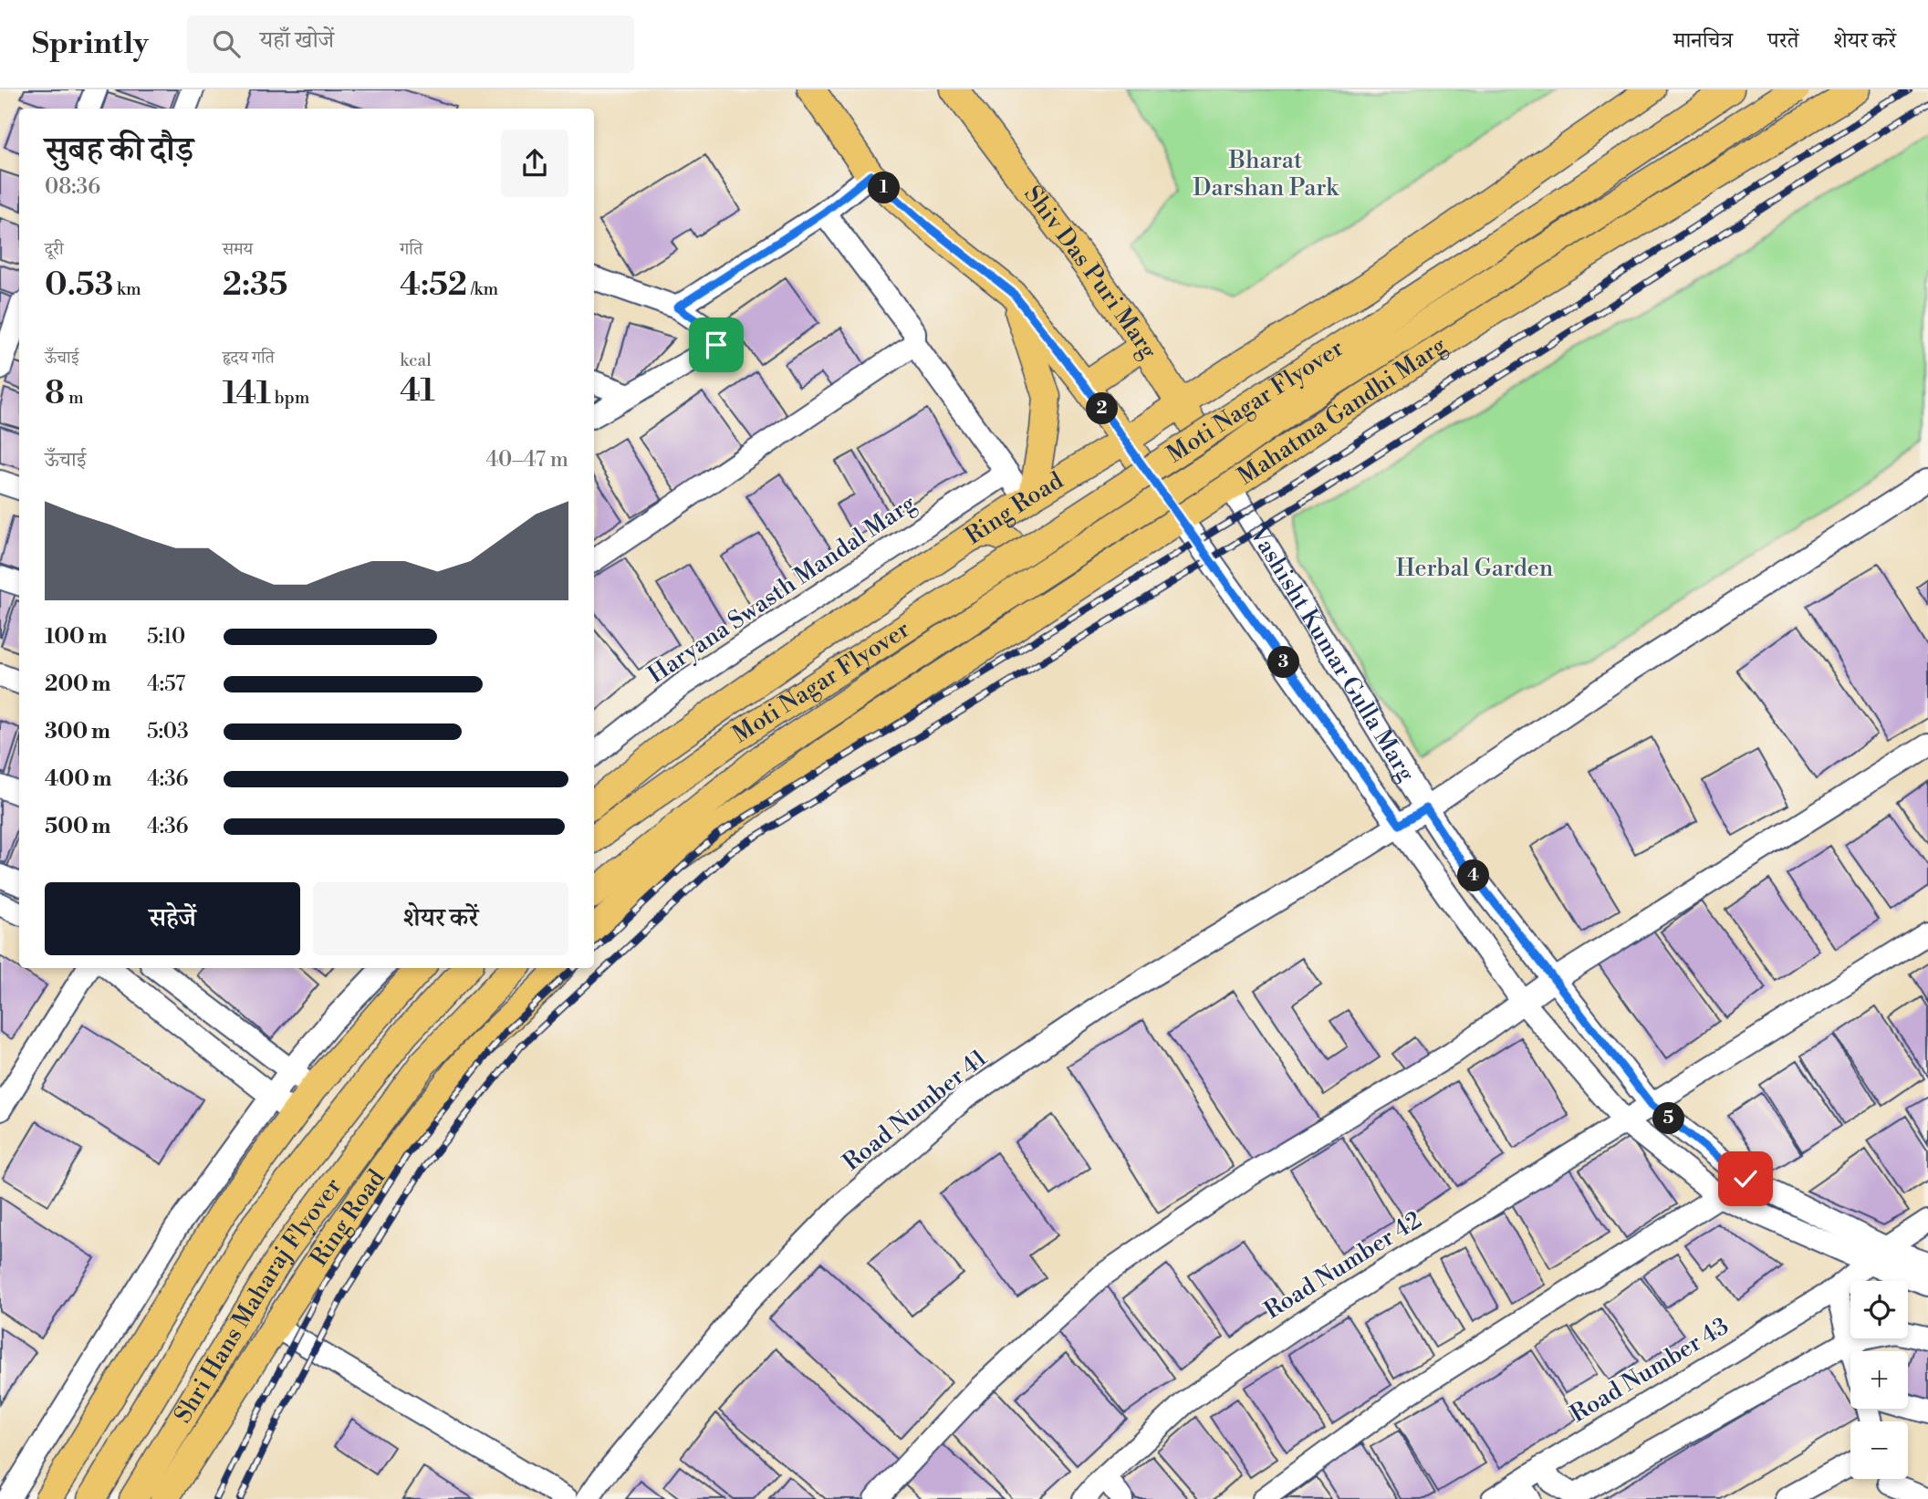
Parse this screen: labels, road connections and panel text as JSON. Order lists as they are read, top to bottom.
{
  "streets": {
    "main road": [
      "Shiv Das Puri Marg",
      "Moti Nagar Flyover",
      "Mahatma Gandhi Marg",
      "Ring Road",
      "Vashisht Kumar Gulla Marg",
      "Shri Hans Maharaj Flyover"
    ],
    "street": [
      "Haryana Swasth Mandal Marg",
      "Road Number 41",
      "Road Number 42",
      "Road Number 43"
    ]
  },
  "crossings": [
    ["Shiv Das Puri Marg", "Ring Road"],
    ["Shiv Das Puri Marg", "Vashisht Kumar Gulla Marg"],
    ["Mahatma Gandhi Marg", "Vashisht Kumar Gulla Marg"],
    ["Vashisht Kumar Gulla Marg", "Road Number 41"],
    ["Vashisht Kumar Gulla Marg", "Road Number 42"],
    ["Vashisht Kumar Gulla Marg", "Road Number 43"]
  ],
  "parks": ["Bharat Darshan Park", "Herbal Garden"],
  "page": {
    "header": "Sprintly",
    "search": "यहाँ खोजें",
    "nav": ["मानचित्र", "परतें", "शेयर करें"],
    "heading": ["सुबह की दौड़", "08:36"],
    "pins": [
      "1",
      "2",
      "3",
      "4",
      "5"
    ],
    "stats": [
      ["दूरी", "0.53 km"],
      ["समय", "2:35"],
      ["गति", "4:52 /km"],
      ["ऊँचाई", "8 m"],
      ["हृदय गति", "141 bpm"],
      ["kcal", "41"]
    ],
    "chart": ["ऊँचाई", "40–47 m"],
    "list": [
      {
        "name": "100 m",
        "note": "5:10"
      },
      {
        "name": "200 m",
        "note": "4:57"
      },
      {
        "name": "300 m",
        "note": "5:03"
      },
      {
        "name": "400 m",
        "note": "4:36"
      },
      {
        "name": "500 m",
        "note": "4:36"
      }
    ],
    "buttons": ["सहेजें", "शेयर करें"],
    "map_buttons": ["+", "−"]
  }
}
